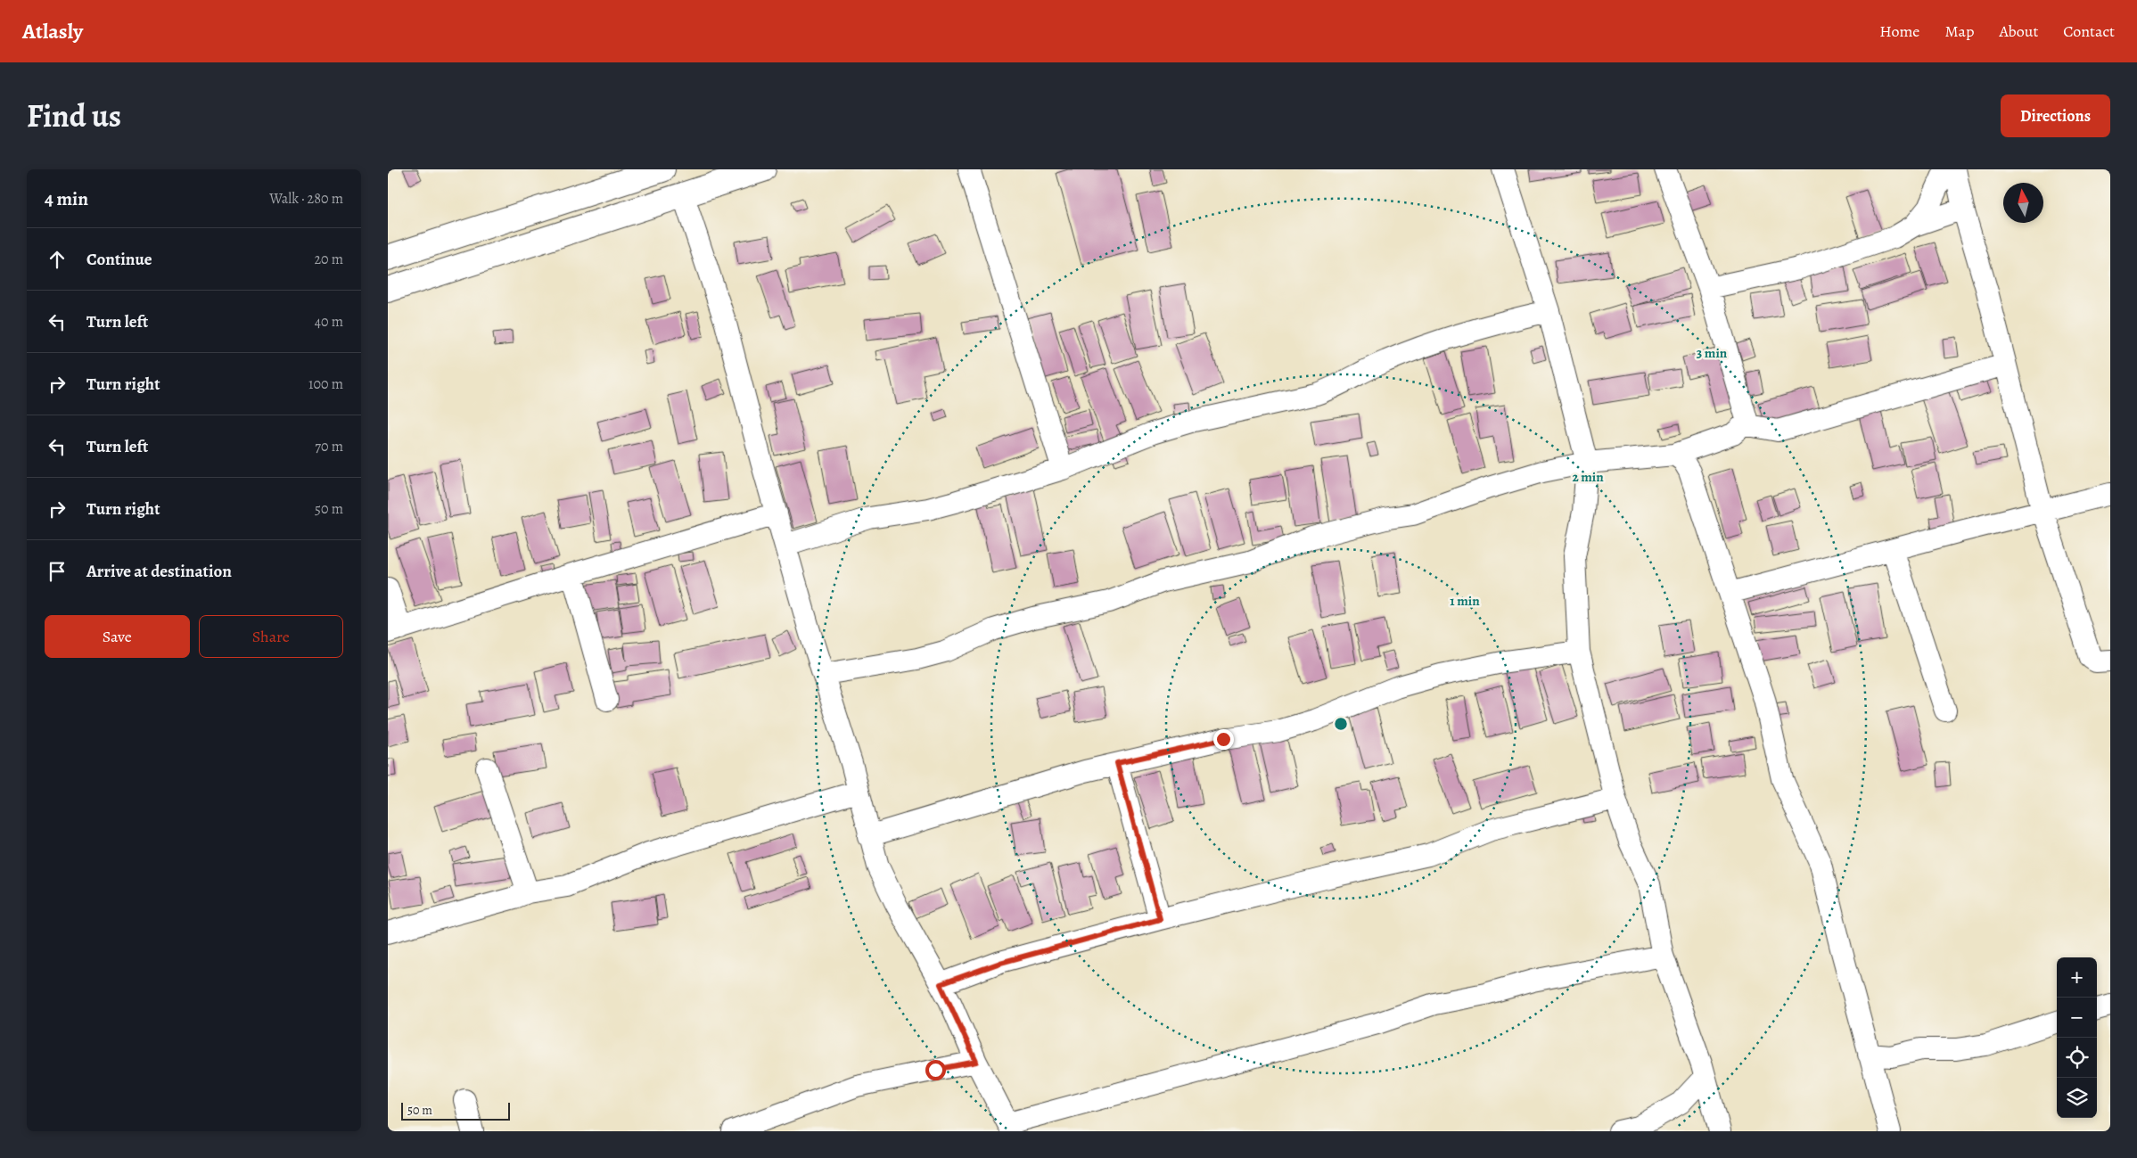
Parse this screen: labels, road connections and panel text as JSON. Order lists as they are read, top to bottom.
{
  "scale_bar": "50 m",
  "north": "top",
  "page": {
    "header": "Atlasly",
    "nav": [
      "Home",
      "Map",
      "About",
      "Contact"
    ],
    "title": "Find us",
    "buttons": [
      "Directions",
      ["Save", "Share"]
    ],
    "heading": ["4 min", "Walk · 280 m"],
    "list": [
      ["Continue", "20 m"],
      ["Turn left", "40 m"],
      ["Turn right", "100 m"],
      ["Turn left", "70 m"],
      ["Turn right", "50 m"],
      "Arrive at destination"
    ],
    "map_buttons": ["+", "−"],
    "scale": "50 m"
  },
  "rings": ["3 min", "2 min", "1 min"]
}
